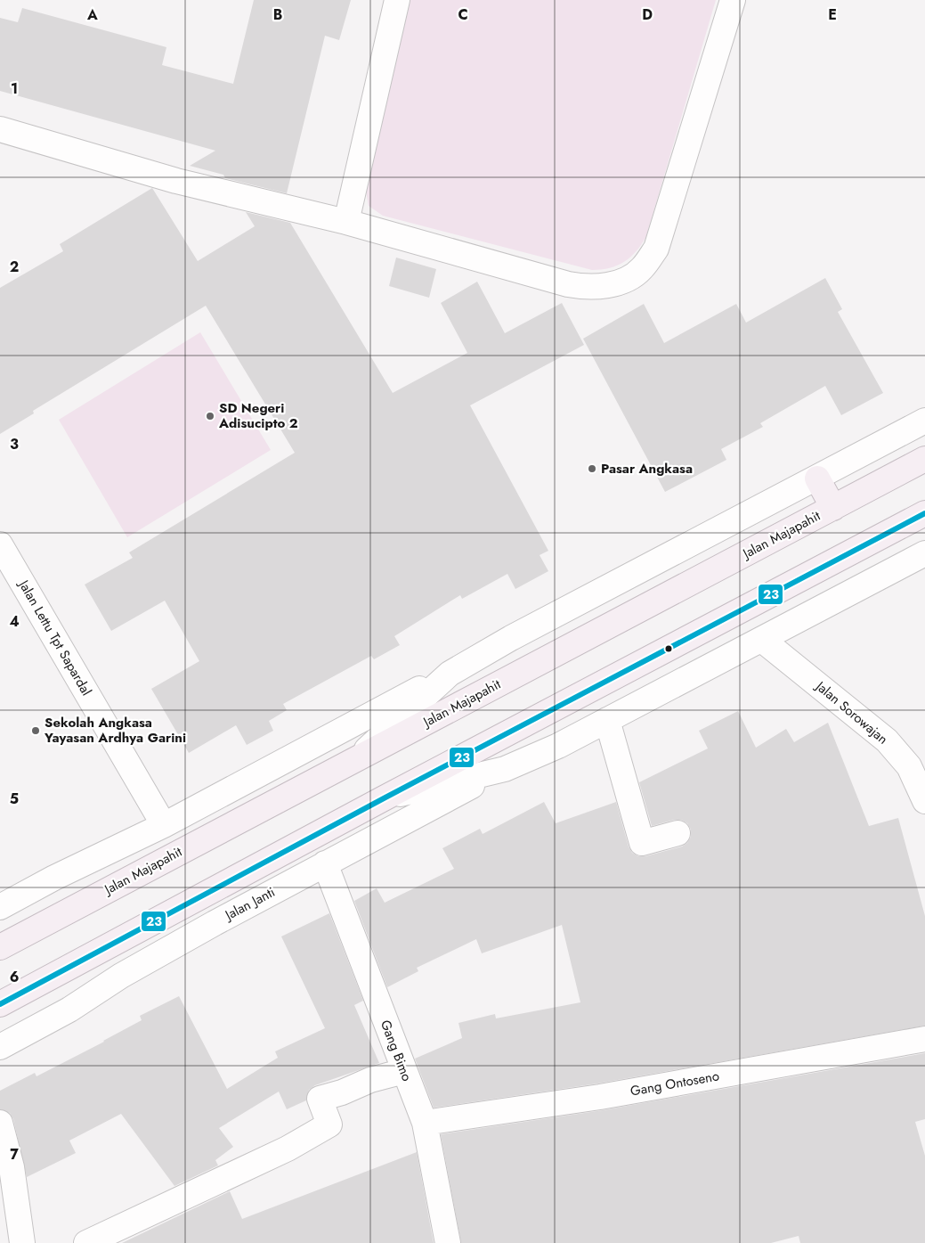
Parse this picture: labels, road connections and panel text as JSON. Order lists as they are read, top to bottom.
{
  "streets": {
    "highway": ["Jalan Majapahit"],
    "street": [
      "Jalan Lettu Tpt Sapardal",
      "Jalan Sorowajan",
      "Jalan Janti",
      "Gang Bimo",
      "Gang Ontoseno"
    ]
  },
  "crossings": [
    ["Jalan Janti", "Gang Bimo"],
    ["Gang Bimo", "Gang Ontoseno"]
  ],
  "places": ["SD Negeri Adisucipto 2", "Pasar Angkasa", "Sekolah Angkasa Yayasan Ardhya Garini"],
  "lines": ["transit line 23"],
  "grid": {
    "columns": [
      "A",
      "B",
      "C",
      "D",
      "E"
    ],
    "rows": [
      "1",
      "2",
      "3",
      "4",
      "5",
      "6",
      "7"
    ]
  }
}
